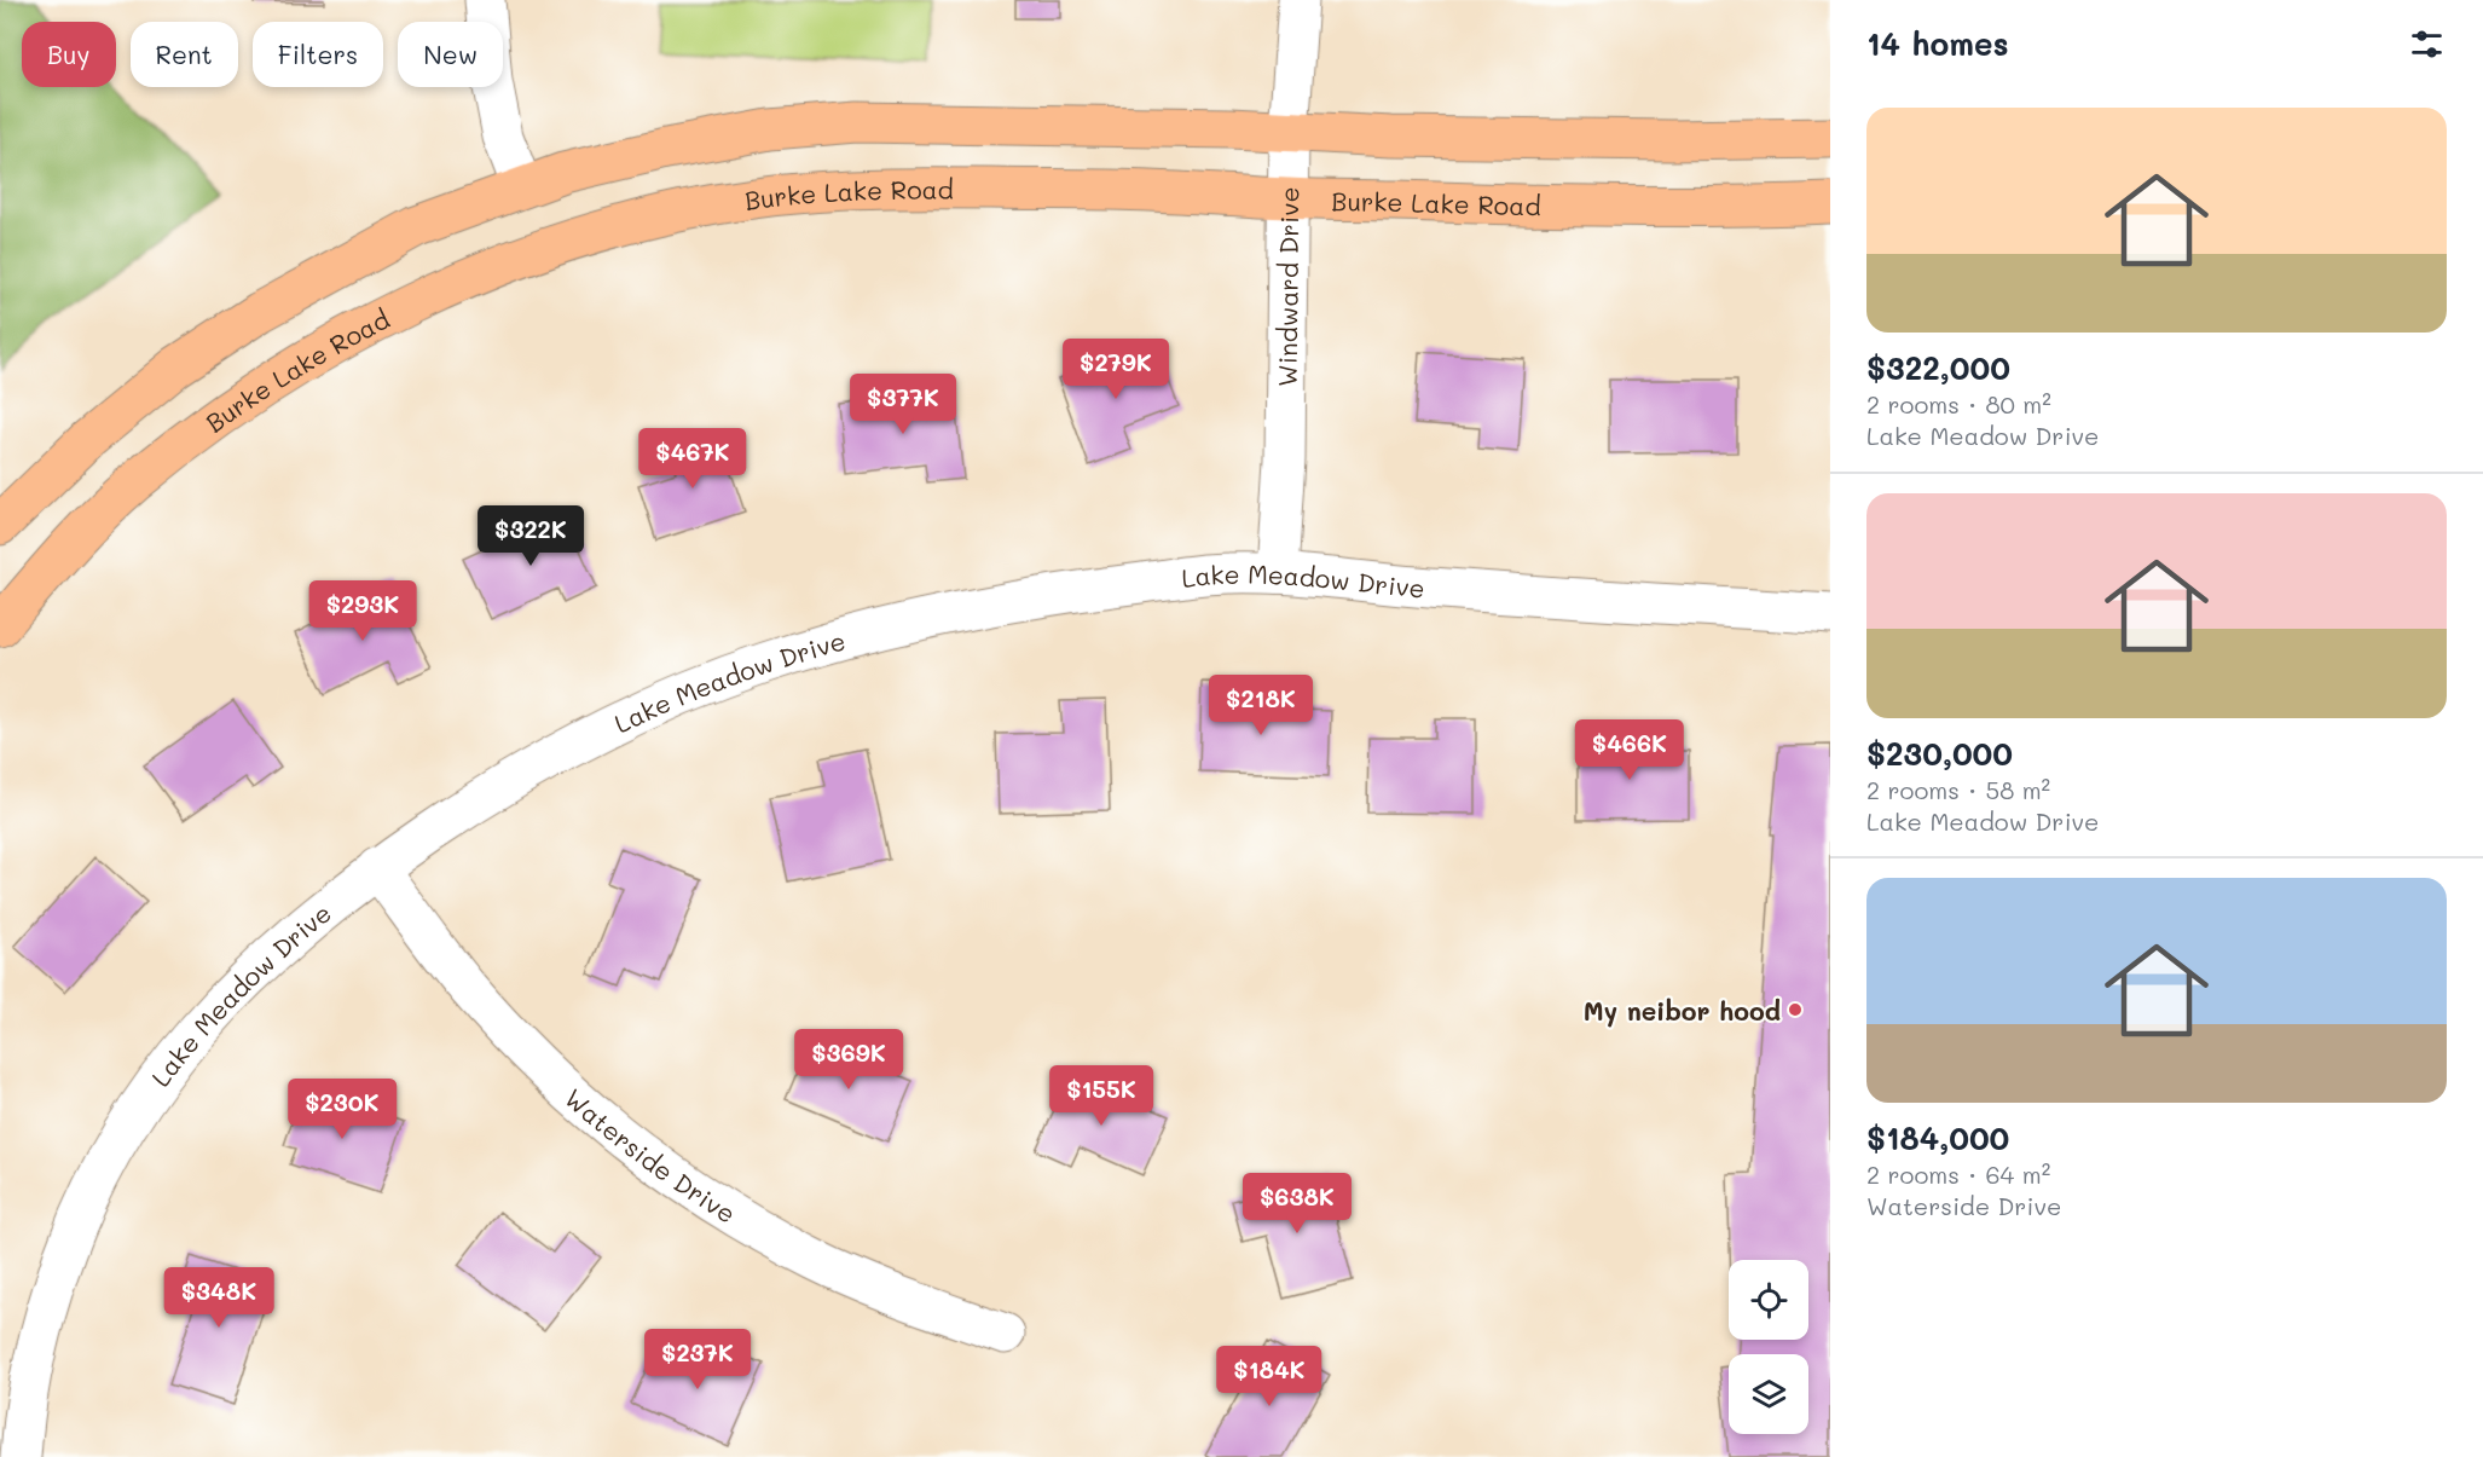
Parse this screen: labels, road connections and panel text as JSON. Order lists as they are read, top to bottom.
{
  "streets": {
    "main road": ["Burke Lake Road"],
    "street": ["Windward Drive", "Lake Meadow Drive", "Waterside Drive"]
  },
  "crossings": [
    ["Burke Lake Road", "Windward Drive"],
    ["Windward Drive", "Lake Meadow Drive"],
    ["Lake Meadow Drive", "Waterside Drive"]
  ],
  "places": ["My neibor hood"],
  "page": {
    "heading": "14 homes",
    "chip": [
      "Buy",
      "Rent",
      "Filters",
      "New"
    ],
    "list": [
      {
        "name": "$322,000",
        "note": "2 rooms · 80 m² · Lake Meadow Drive"
      },
      {
        "name": "$230,000",
        "note": "2 rooms · 58 m² · Lake Meadow Drive"
      },
      {
        "name": "$184,000",
        "note": "2 rooms · 64 m² · Waterside Drive"
      }
    ],
    "price": [
      "$279K",
      "$377K",
      "$467K",
      "$322K",
      "$293K",
      "$218K",
      "$466K",
      "$369K",
      "$155K",
      "$230K",
      "$638K",
      "$348K",
      "$237K",
      "$184K"
    ]
  }
}
